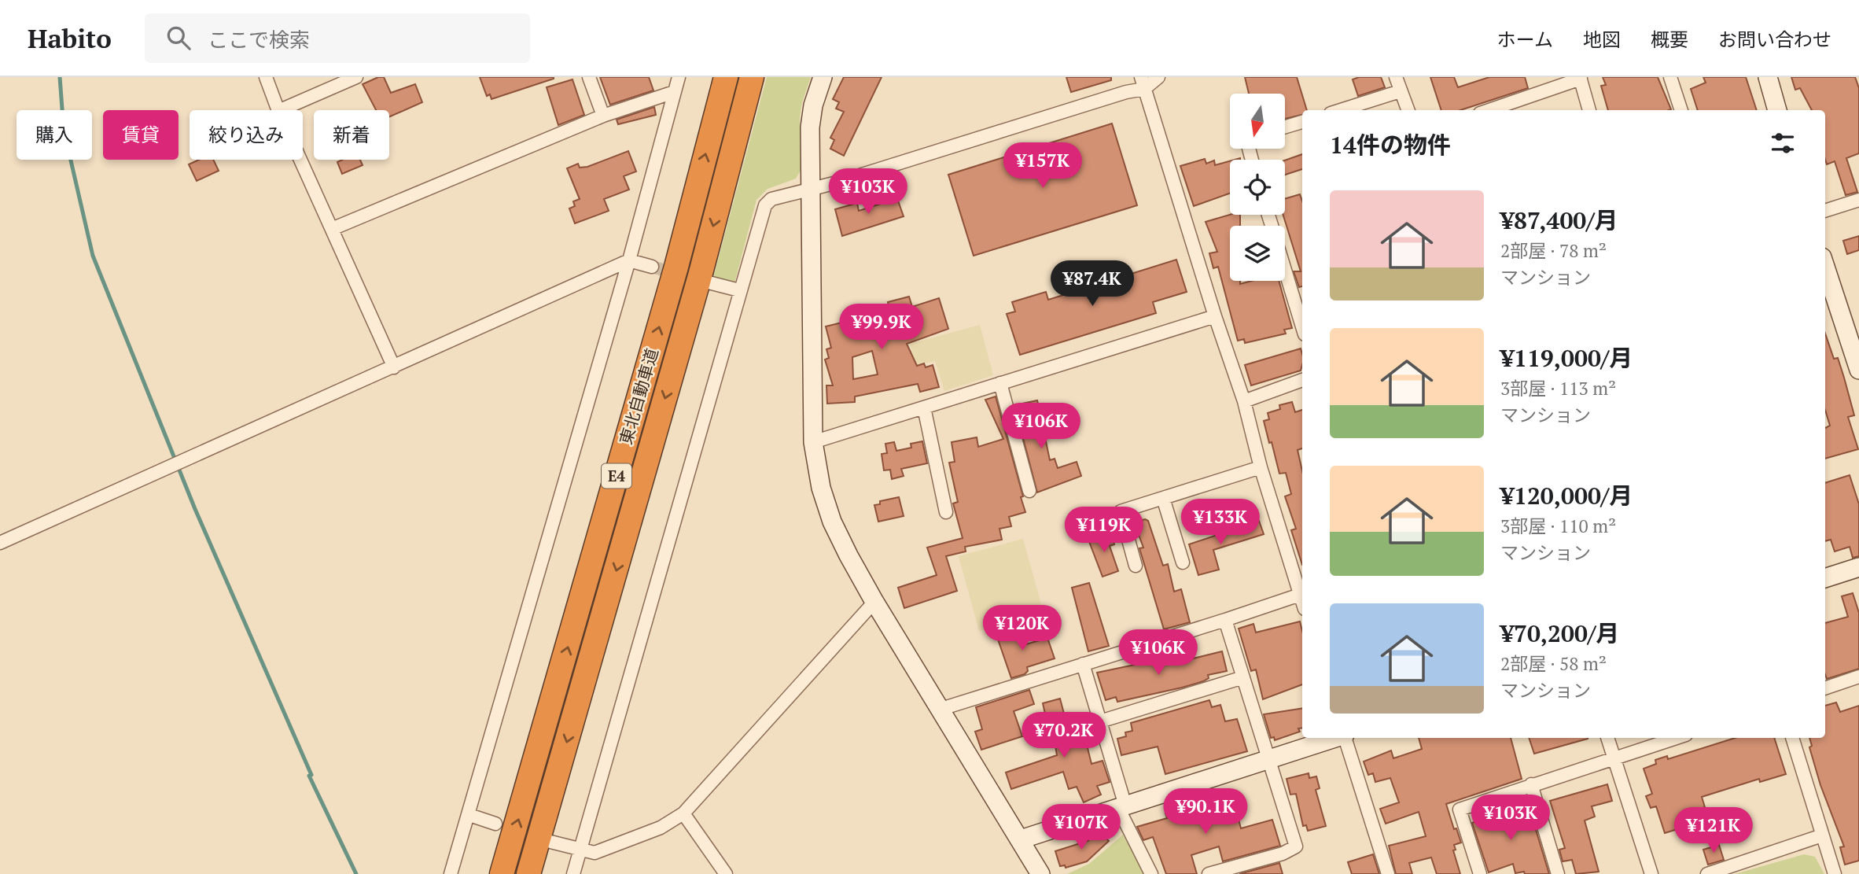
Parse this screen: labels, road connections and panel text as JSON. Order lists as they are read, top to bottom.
{
  "streets": {
    "highway": ["東北自動車道", "E4"]
  },
  "north": "bottom",
  "page": {
    "header": "Habito",
    "search": "ここで検索",
    "nav": [
      "ホーム",
      "地図",
      "概要",
      "お問い合わせ"
    ],
    "chip": [
      "購入",
      "賃貸",
      "絞り込み",
      "新着"
    ],
    "heading": "14件の物件",
    "price": [
      "¥157K",
      "¥103K",
      "¥87.4K",
      "¥99.9K",
      "¥106K",
      "¥133K",
      "¥119K",
      "¥120K",
      "¥106K",
      "¥70.2K",
      "¥90.1K",
      "¥103K",
      "¥107K",
      "¥121K"
    ],
    "list": [
      {
        "name": "¥87,400/月",
        "note": "2部屋 · 78 m² · マンション"
      },
      {
        "name": "¥119,000/月",
        "note": "3部屋 · 113 m² · マンション"
      },
      {
        "name": "¥120,000/月",
        "note": "3部屋 · 110 m² · マンション"
      },
      {
        "name": "¥70,200/月",
        "note": "2部屋 · 58 m² · マンション"
      }
    ]
  }
}
